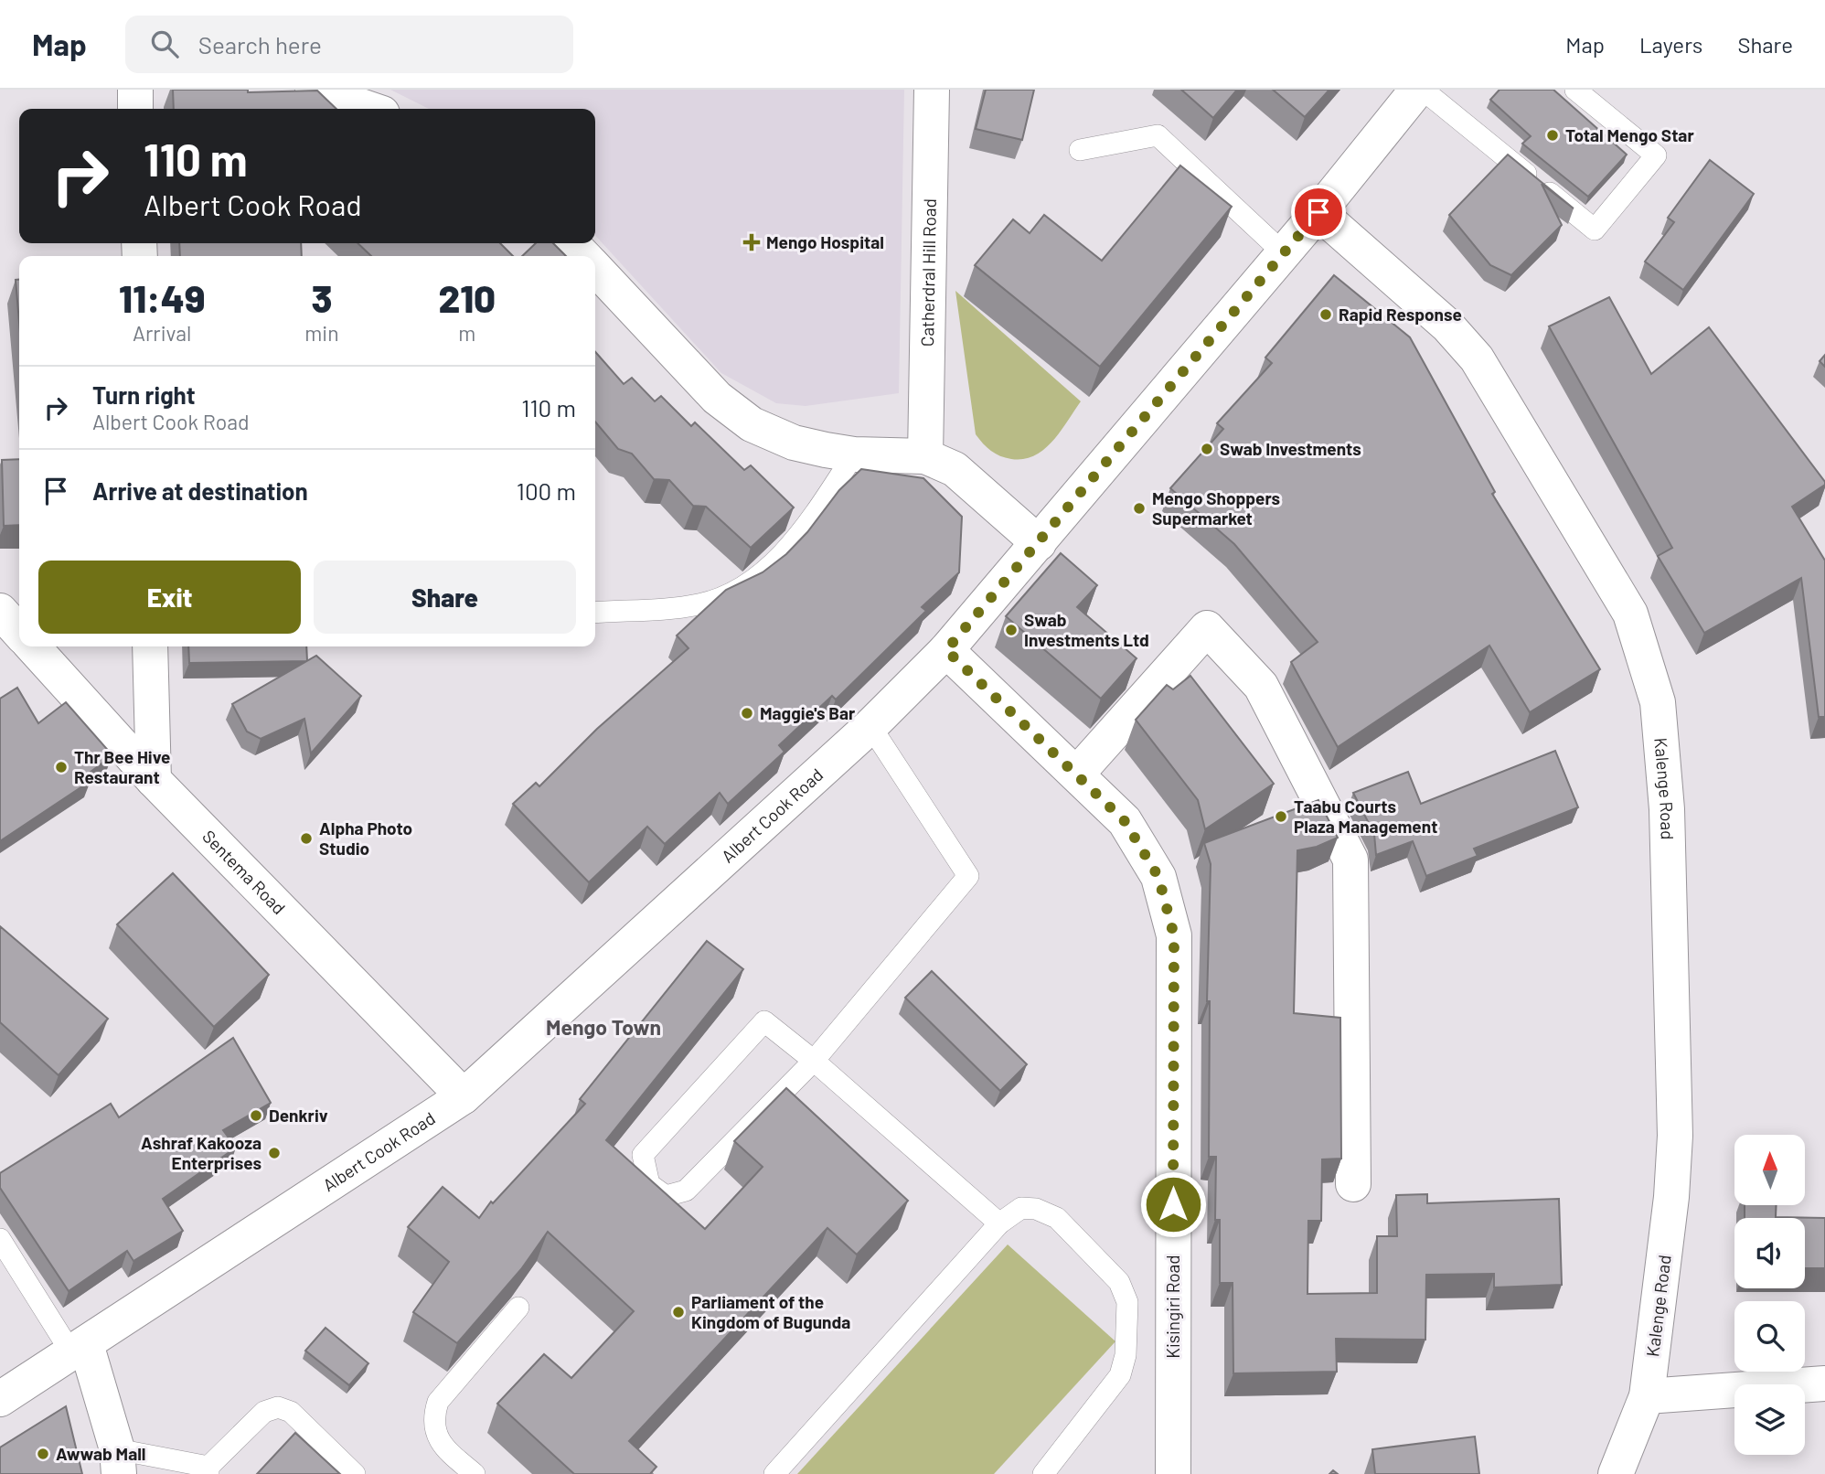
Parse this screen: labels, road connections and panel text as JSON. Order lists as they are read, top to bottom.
{
  "streets": {
    "main road": [
      "Catherdral Hill Road",
      "Kalenge Road",
      "Albert Cook Road",
      "Sentema Road",
      "Kisingiri Road"
    ]
  },
  "crossings": [
    ["Kalenge Road", "Albert Cook Road"],
    ["Albert Cook Road", "Sentema Road"],
    ["Albert Cook Road", "Kisingiri Road"]
  ],
  "districts": ["Mengo Town"],
  "places": {
    "other": [
      "Total Mengo Star",
      "Rapid Response",
      "Swab Investments",
      "Mengo Shoppers Supermarket",
      "Swab Investments Ltd",
      "Maggie's Bar",
      "Thr Bee Hive Restaurant",
      "Taabu Courts Plaza Management",
      "Alpha Photo Studio",
      "Denkriv",
      "Ashraf Kakooza Enterprises",
      "Parliament of the Kingdom of Bugunda",
      "Awwab Mall"
    ],
    "health": ["Mengo Hospital"]
  },
  "north": "top",
  "page": {
    "header": "Map",
    "search": "Search here",
    "nav": ["Map", "Layers", "Share"],
    "turn": ["110 m", "Albert Cook Road"],
    "eta": [
      "11:49",
      "Arrival",
      "3",
      "min",
      "210",
      "m"
    ],
    "list": [
      {
        "name": "Turn right",
        "note": "Albert Cook Road",
        "value": "110 m"
      },
      {
        "name": "Arrive at destination",
        "value": "100 m"
      }
    ],
    "buttons": ["Exit", "Share"]
  }
}
